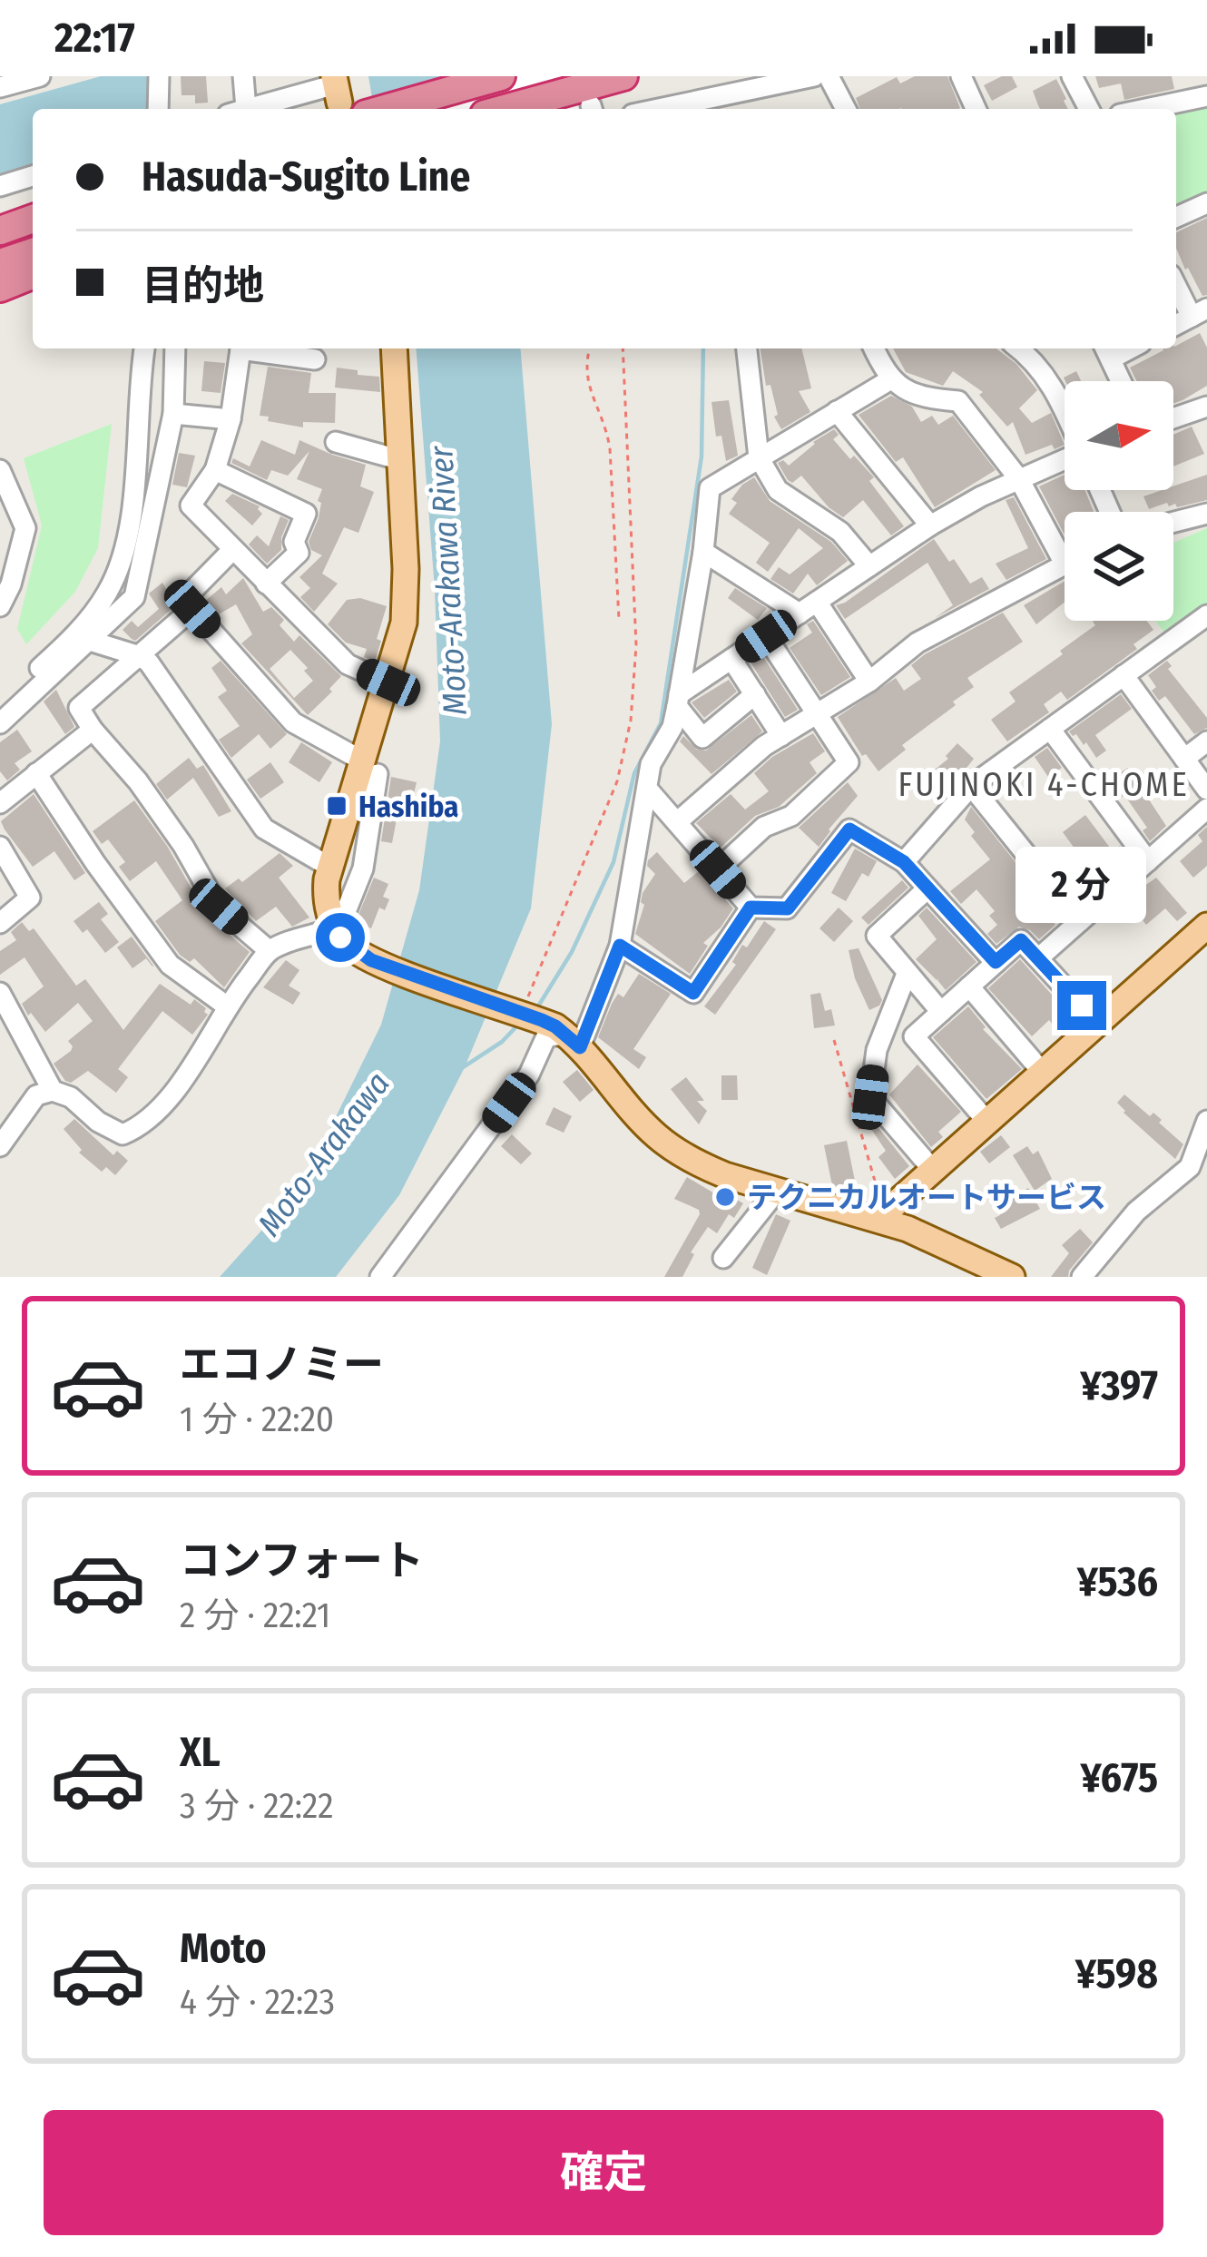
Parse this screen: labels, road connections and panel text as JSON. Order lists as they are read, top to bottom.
{
  "districts": ["FUJINOKI 4-CHOME"],
  "water": ["Moto-Arakawa River", "Moto-Arakawa"],
  "places": {
    "transit": ["Hashiba"],
    "other": ["テクニカルオートサービス"]
  },
  "north": "right",
  "page": {
    "status": "22:17",
    "banner": ["Hasuda-Sugito Line", "目的地"],
    "bubble": "2 分",
    "list": [
      {
        "name": "エコノミー",
        "note": "1 分 · 22:20",
        "value": "¥397"
      },
      {
        "name": "コンフォート",
        "note": "2 分 · 22:21",
        "value": "¥536"
      },
      {
        "name": "XL",
        "note": "3 分 · 22:22",
        "value": "¥675"
      },
      {
        "name": "Moto",
        "note": "4 分 · 22:23",
        "value": "¥598"
      }
    ],
    "buttons": "確定"
  }
}
